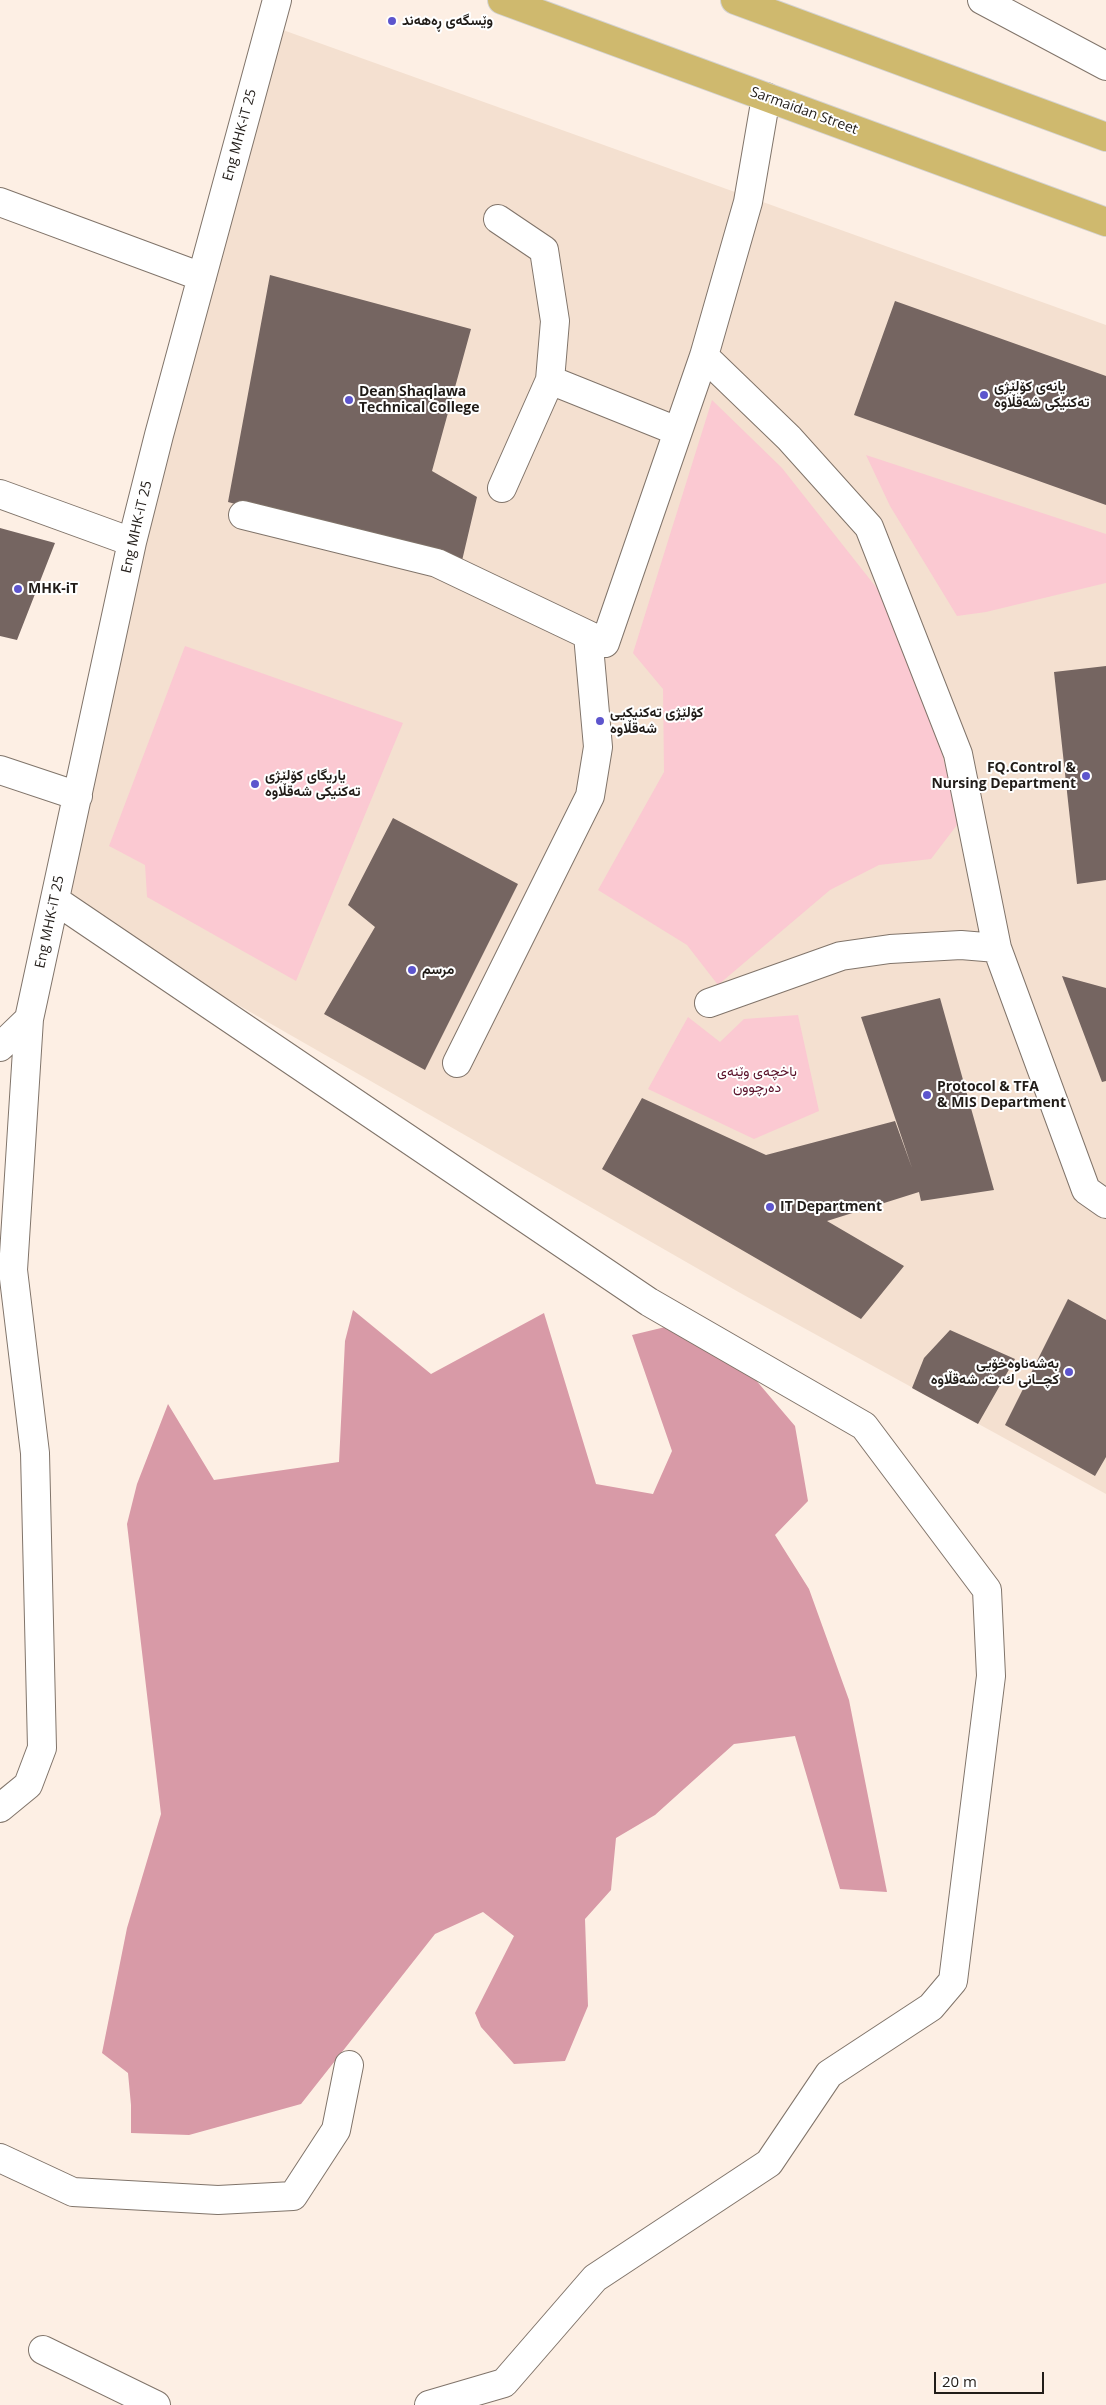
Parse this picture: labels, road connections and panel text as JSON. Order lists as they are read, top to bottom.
{
  "streets": {
    "main road": ["Sarmaidan Street"],
    "street": ["Eng MHK-iT 25"]
  },
  "parks": ["باخچەی وێنەی دەرچوون"],
  "places": [
    "وێسگەی ڕەهەند",
    "یانەی کۆلێژی تەکنیکی شەقڵاوە",
    "Dean Shaqlawa Technical College",
    "MHK-iT",
    "کۆلێژی تەکنیکیی شەقڵاوە",
    "FQ.Control & Nursing Department",
    "یاریگای کۆلێژی تەکنیکی شەقڵاوە",
    "مرسم",
    "Protocol & TFA & MIS Department",
    "IT Department",
    "بەشەناوەخۆیی کچــانی ك.ت. شەقڵاوە"
  ],
  "scale_bar": "20 m"
}
